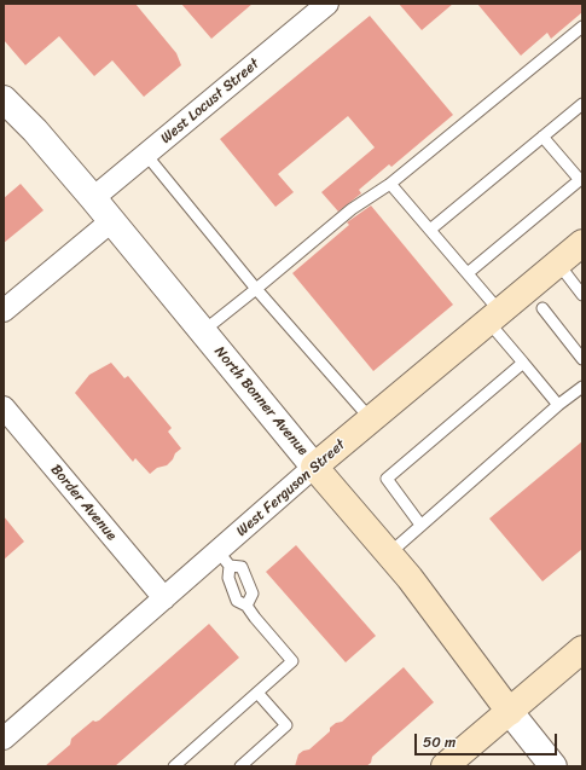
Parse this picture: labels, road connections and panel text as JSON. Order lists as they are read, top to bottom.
{
  "streets": {
    "main road": ["North Bonner Avenue", "West Ferguson Street"],
    "street": ["West Locust Street", "Border Avenue"]
  },
  "crossings": [
    ["West Locust Street", "North Bonner Avenue"],
    ["North Bonner Avenue", "West Ferguson Street"],
    ["West Ferguson Street", "Border Avenue"]
  ],
  "scale_bar": "50 m"
}
